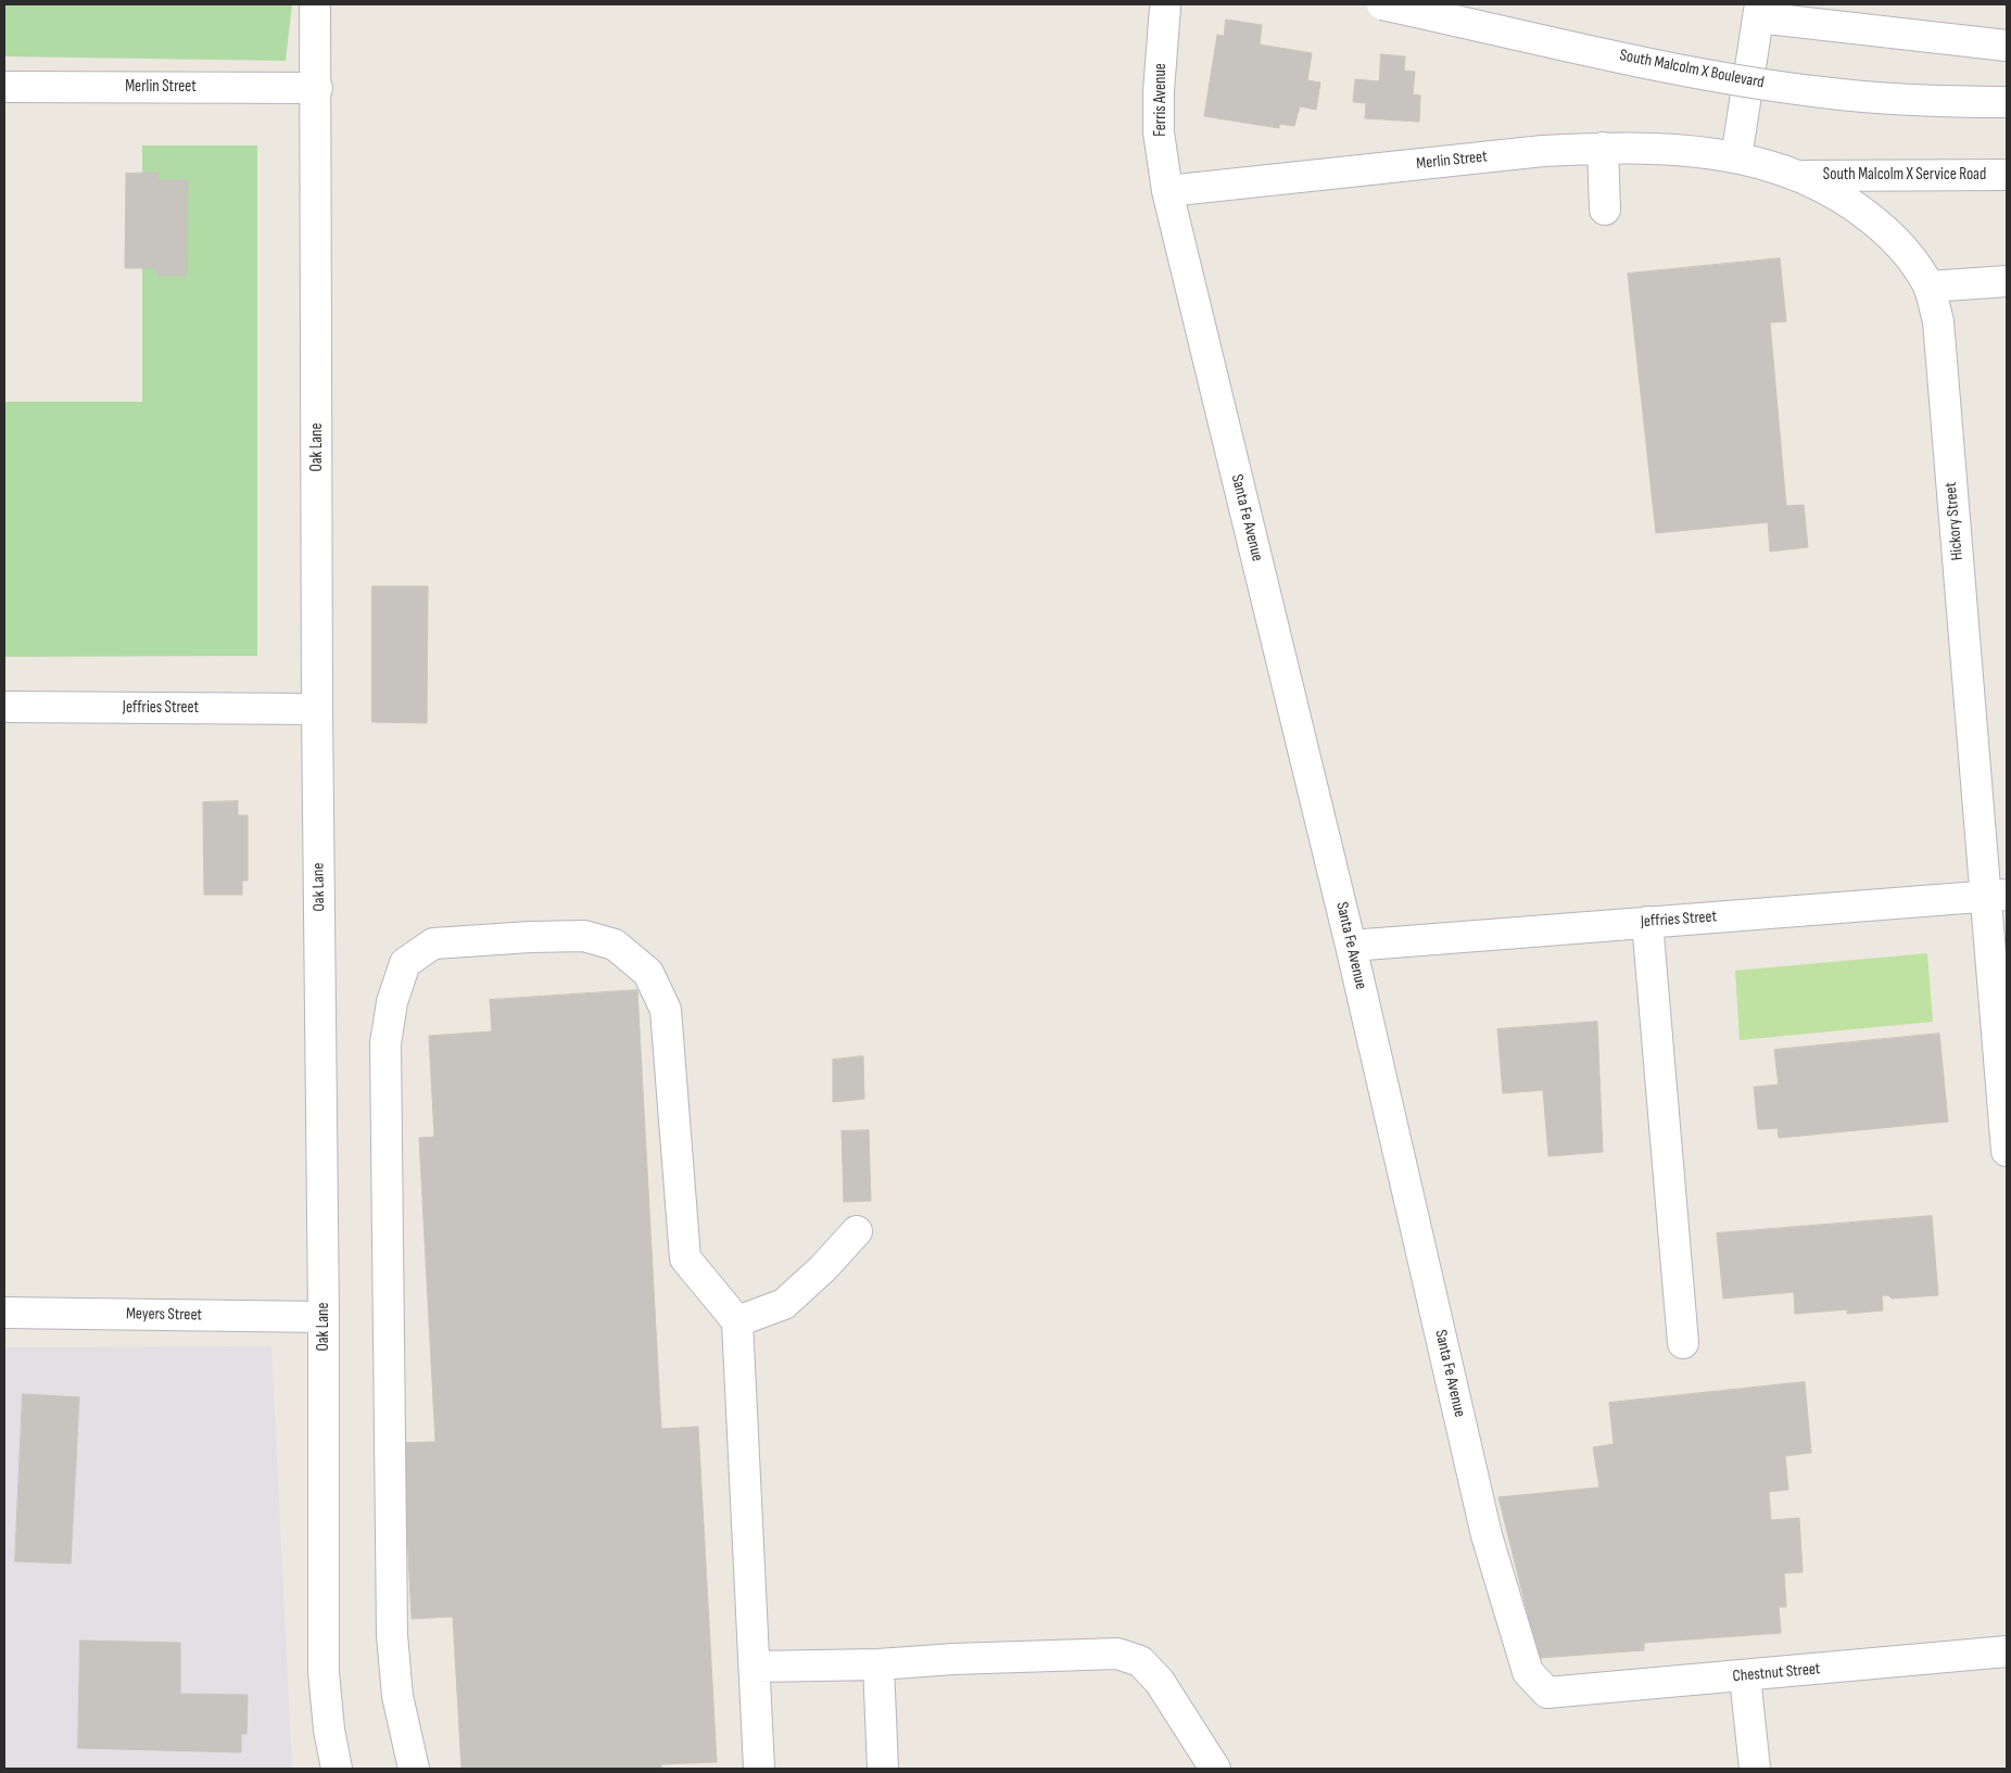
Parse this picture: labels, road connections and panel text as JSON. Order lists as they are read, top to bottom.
{
  "streets": {
    "street": [
      "South Malcolm X Boulevard",
      "Merlin Street",
      "Ferris Avenue",
      "South Malcolm X Service Road",
      "Oak Lane",
      "Santa Fe Avenue",
      "Hickory Street",
      "Jeffries Street",
      "Meyers Street",
      "Chestnut Street"
    ]
  },
  "crossings": [
    ["Merlin Street", "Ferris Avenue"],
    ["Merlin Street", "Oak Lane"],
    ["Merlin Street", "Santa Fe Avenue"],
    ["Merlin Street", "Hickory Street"],
    ["Ferris Avenue", "Santa Fe Avenue"],
    ["South Malcolm X Service Road", "Hickory Street"],
    ["Oak Lane", "Jeffries Street"],
    ["Oak Lane", "Meyers Street"],
    ["Santa Fe Avenue", "Jeffries Street"],
    ["Santa Fe Avenue", "Chestnut Street"],
    ["Hickory Street", "Jeffries Street"]
  ]
}
